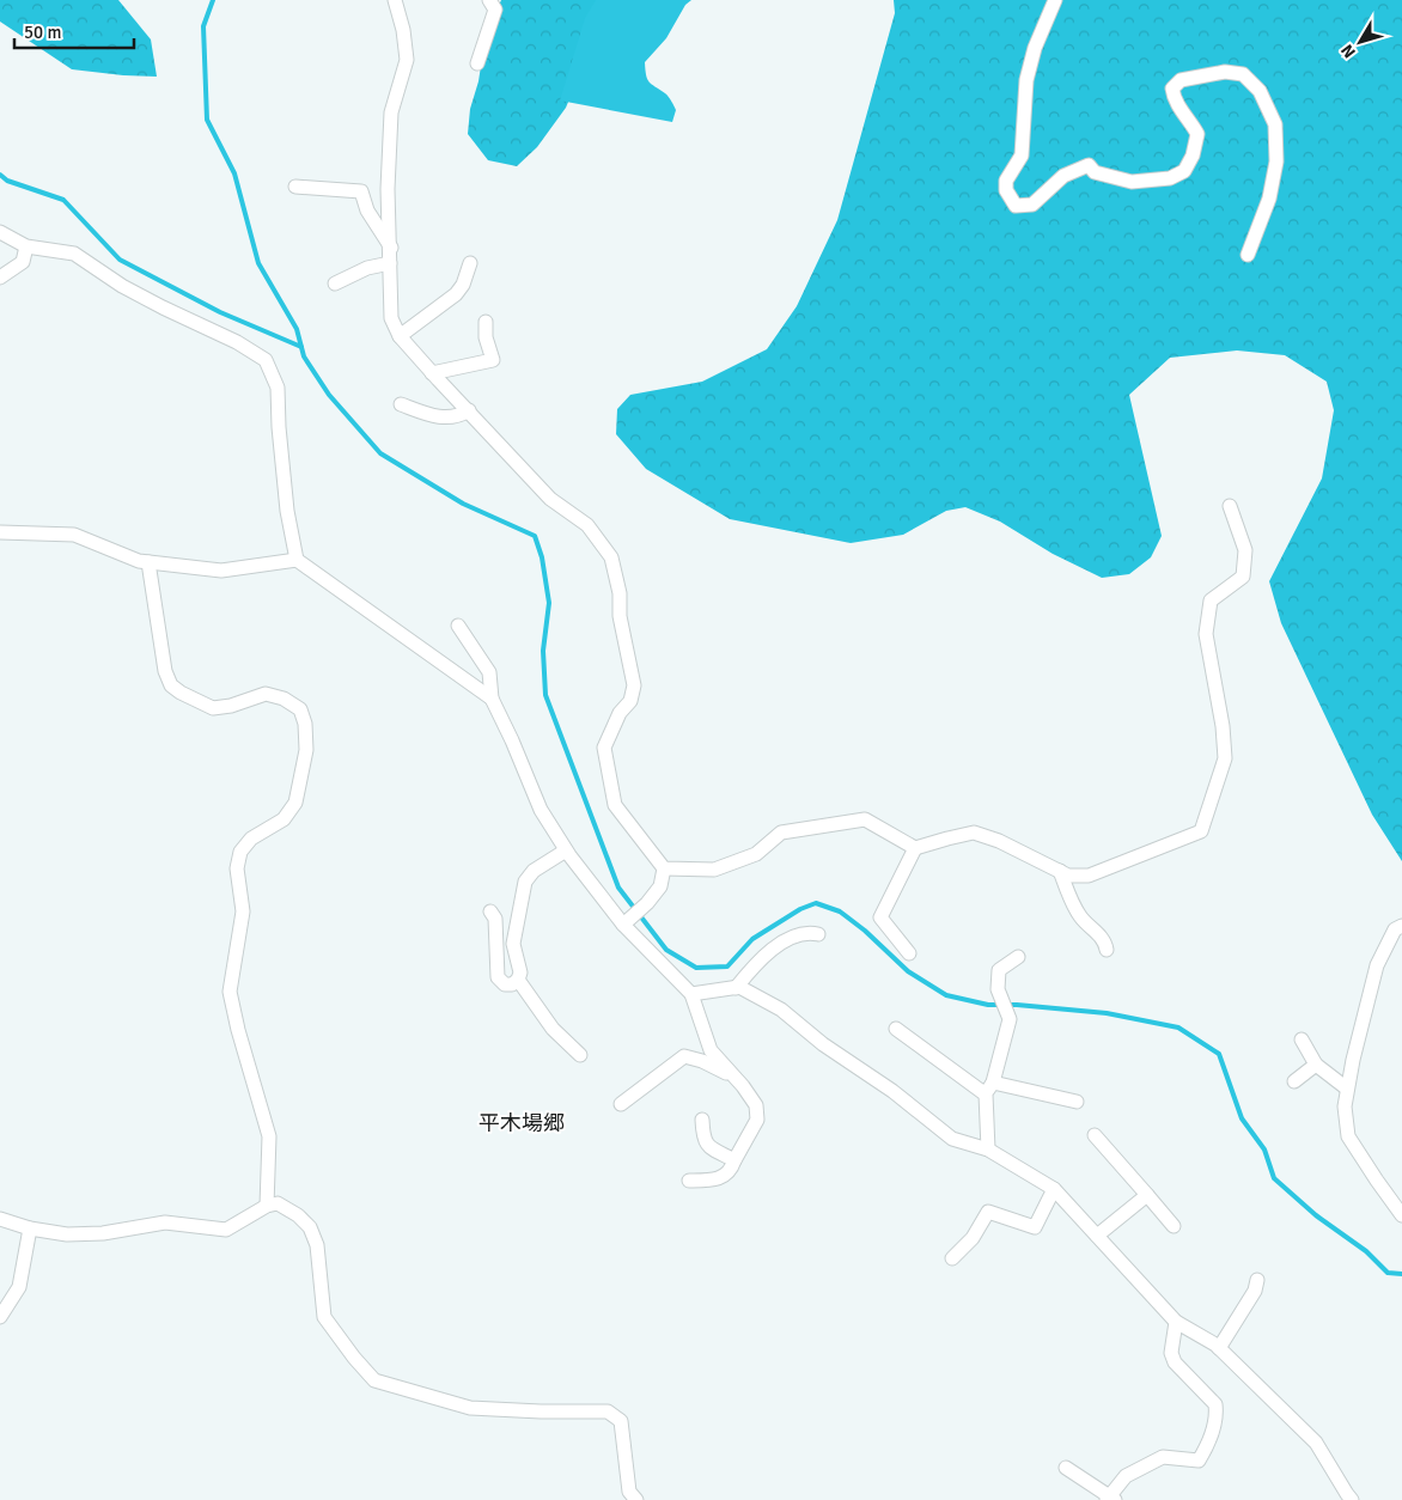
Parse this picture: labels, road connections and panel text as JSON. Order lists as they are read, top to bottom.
{
  "districts": ["平木場郷"],
  "scale_bar": "50 m",
  "north": "bottom left"
}
